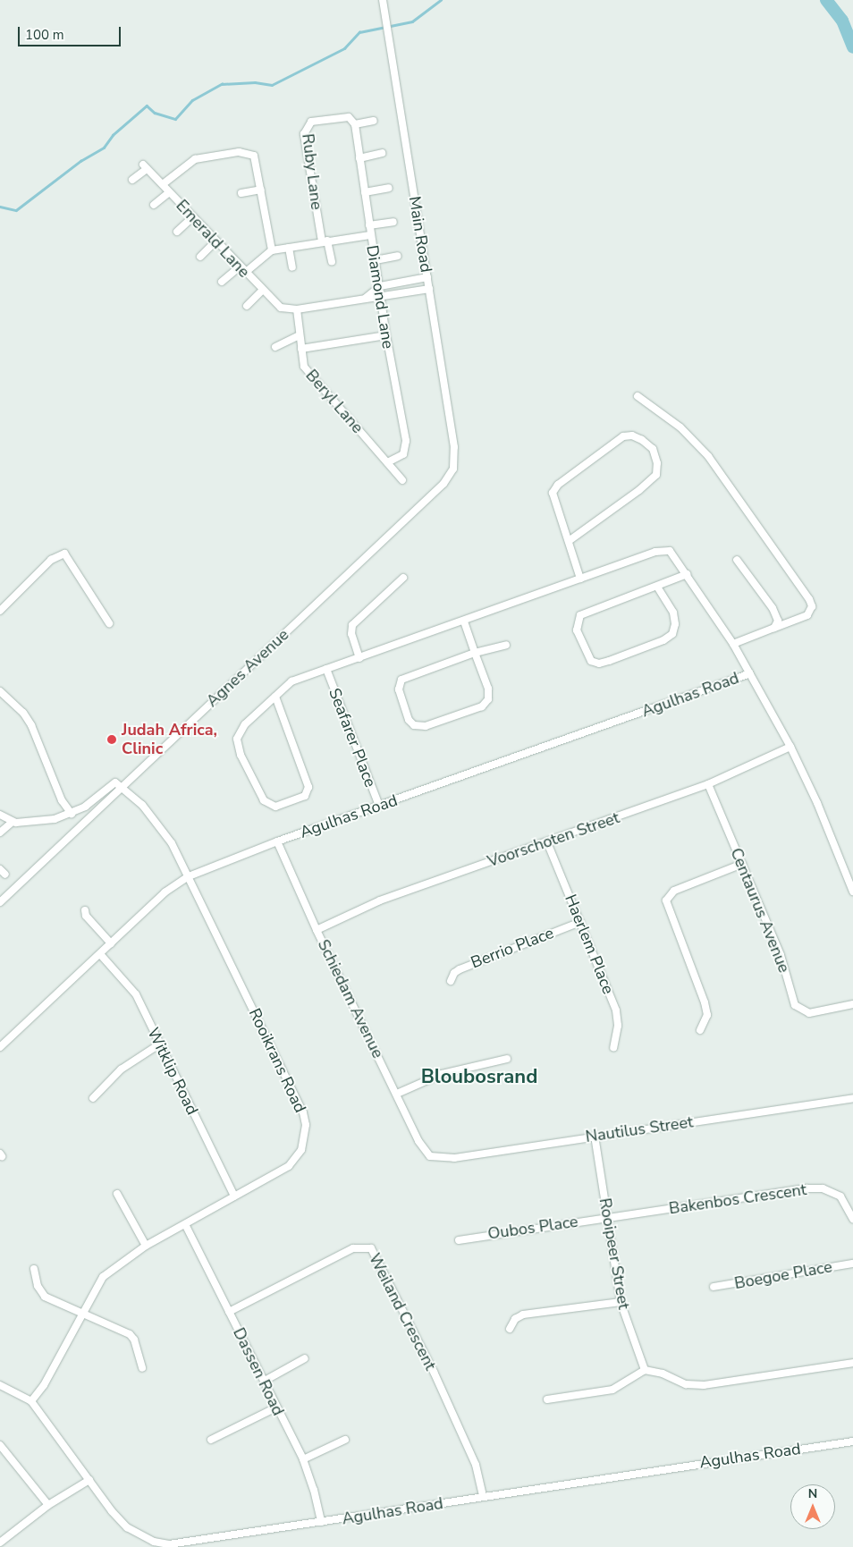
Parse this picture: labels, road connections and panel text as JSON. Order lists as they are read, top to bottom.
{
  "streets": {
    "street": [
      "Ruby Lane",
      "Main Road",
      "Emerald Lane",
      "Diamond Lane",
      "Beryl Lane",
      "Agnes Avenue",
      "Agulhas Road",
      "Seafarer Place",
      "Voorschoten Street",
      "Centaurus Avenue",
      "Haerlem Place",
      "Berrio Place",
      "Schiedam Avenue",
      "Rooikrans Road",
      "Witklip Road",
      "Nautilus Street",
      "Bakenbos Crescent",
      "Oubos Place",
      "Rooipeer Street",
      "Boegoe Place",
      "Weiland Crescent",
      "Dassen Road"
    ]
  },
  "crossings": [
    ["Ruby Lane", "Diamond Lane"],
    ["Main Road", "Agnes Avenue"],
    ["Emerald Lane", "Beryl Lane"],
    ["Diamond Lane", "Beryl Lane"],
    ["Agnes Avenue", "Rooikrans Road"],
    ["Agulhas Road", "Seafarer Place"],
    ["Agulhas Road", "Schiedam Avenue"],
    ["Agulhas Road", "Rooikrans Road"],
    ["Agulhas Road", "Witklip Road"],
    ["Agulhas Road", "Weiland Crescent"],
    ["Agulhas Road", "Dassen Road"],
    ["Voorschoten Street", "Centaurus Avenue"],
    ["Voorschoten Street", "Haerlem Place"],
    ["Voorschoten Street", "Schiedam Avenue"],
    ["Haerlem Place", "Berrio Place"],
    ["Schiedam Avenue", "Nautilus Street"],
    ["Rooikrans Road", "Witklip Road"],
    ["Rooikrans Road", "Dassen Road"],
    ["Nautilus Street", "Rooipeer Street"],
    ["Bakenbos Crescent", "Oubos Place"],
    ["Bakenbos Crescent", "Rooipeer Street"],
    ["Oubos Place", "Rooipeer Street"],
    ["Weiland Crescent", "Dassen Road"]
  ],
  "districts": ["Bloubosrand"],
  "places": ["Judah Africa, Clinic"],
  "scale_bar": "100 m",
  "north": "top"
}
